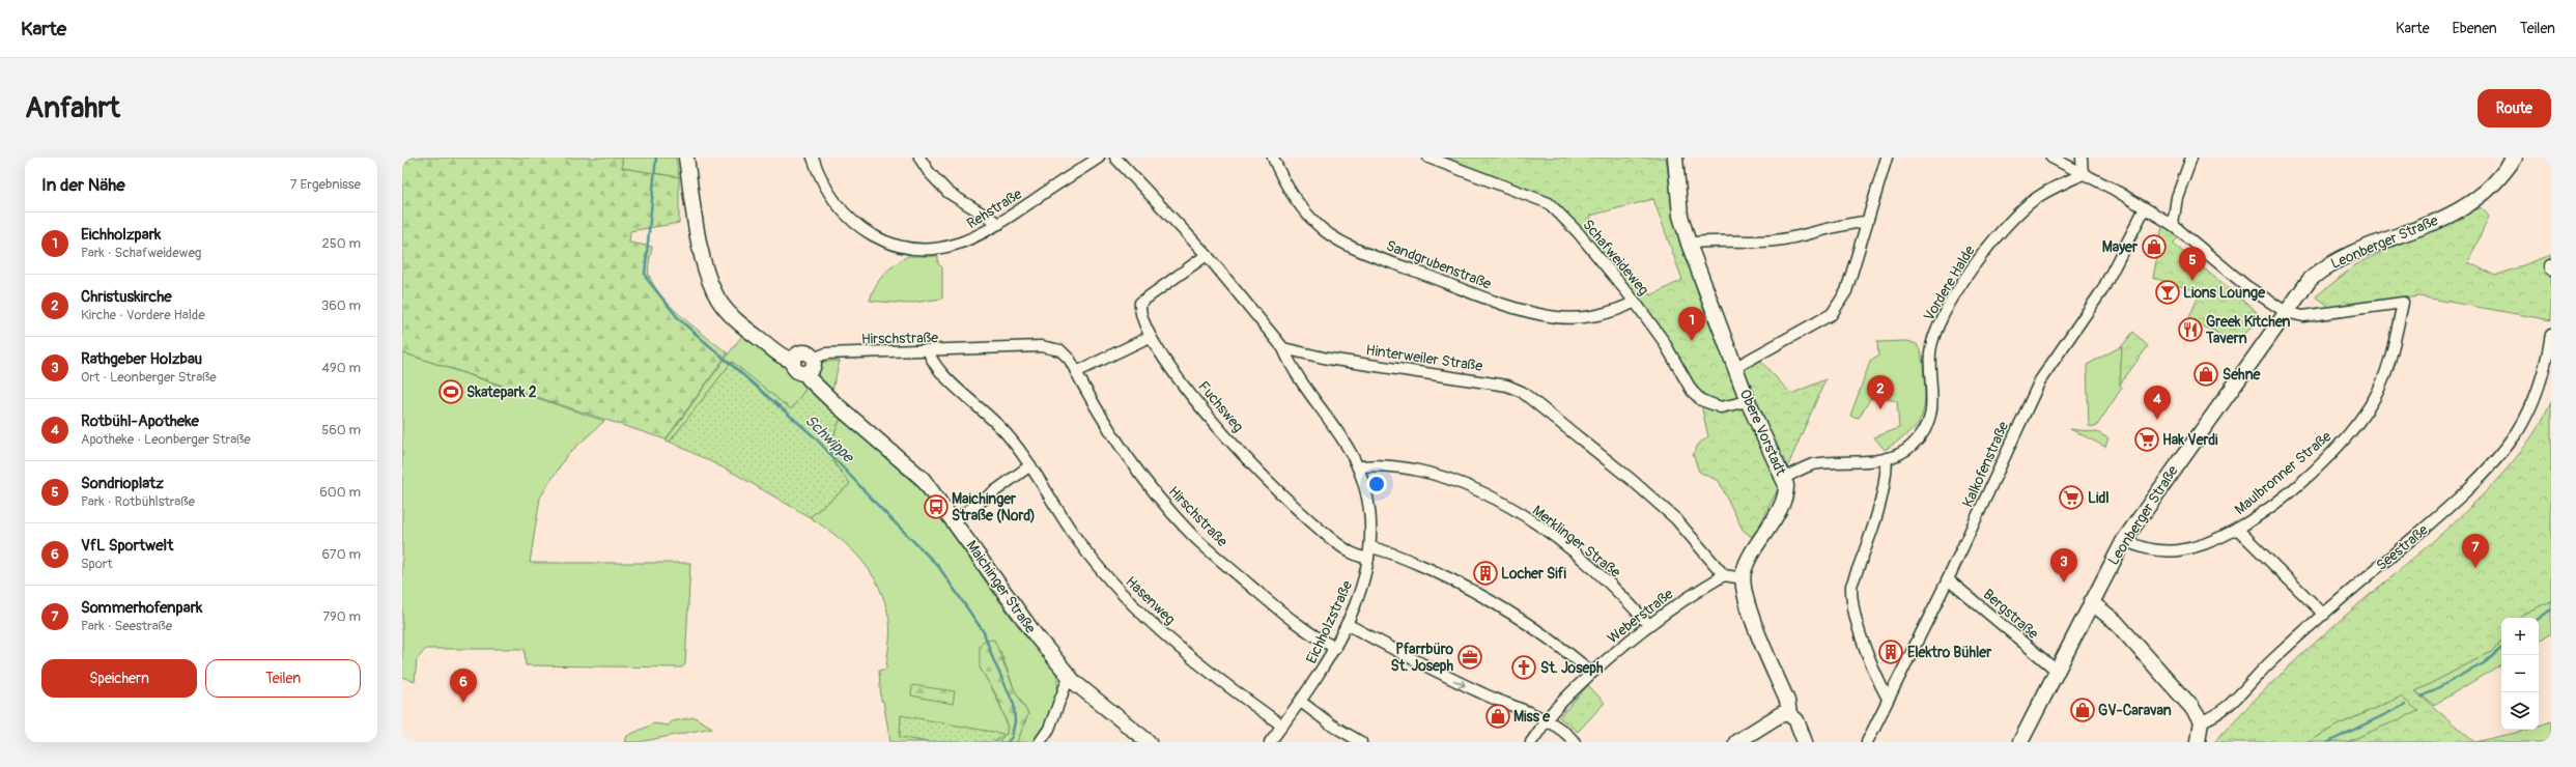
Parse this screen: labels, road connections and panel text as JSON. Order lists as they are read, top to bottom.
{
  "streets": {
    "main road": ["Leonberger Straße", "Obere Vorstadt", "Maichinger Straße"],
    "street": [
      "Rehstraße",
      "Schafweideweg",
      "Sandgrubenstraße",
      "Vordere Halde",
      "Hirschstraße",
      "Hinterweiler Straße",
      "Fuchsweg",
      "Kalkofenstraße",
      "Maulbronner Straße",
      "Merklinger Straße",
      "Seestraße",
      "Hasenweg",
      "Bergstraße",
      "Weberstraße",
      "Eichholzstraße"
    ]
  },
  "crossings": [
    ["Leonberger Straße", "Maulbronner Straße"],
    ["Leonberger Straße", "Bergstraße"],
    ["Schafweideweg", "Sandgrubenstraße"],
    ["Schafweideweg", "Obere Vorstadt"],
    ["Vordere Halde", "Obere Vorstadt"],
    ["Hirschstraße", "Maichinger Straße"],
    ["Hirschstraße", "Hasenweg"],
    ["Hirschstraße", "Eichholzstraße"],
    ["Hinterweiler Straße", "Weberstraße"],
    ["Hinterweiler Straße", "Eichholzstraße"],
    ["Fuchsweg", "Eichholzstraße"],
    ["Kalkofenstraße", "Bergstraße"],
    ["Maulbronner Straße", "Seestraße"],
    ["Merklinger Straße", "Weberstraße"],
    ["Merklinger Straße", "Eichholzstraße"],
    ["Hasenweg", "Eichholzstraße"]
  ],
  "water": ["Schwippe"],
  "places": {
    "shop": [
      "Mayer",
      "Sehne",
      "GV-Caravan",
      "Miss e"
    ],
    "bar": ["Lions Lounge"],
    "restaurant": ["Greek Kitchen Tavern"],
    "sports": ["Skatepark 2"],
    "supermarket": ["Hak Verdi", "Lidl"],
    "bus stop": ["Maichinger Straße (Nord)"],
    "building": ["Locher Sifi", "Elektro Bühler"],
    "office": ["Pfarrbüro St. Joseph"],
    "church": ["St. Joseph"]
  },
  "page": {
    "header": "Karte",
    "nav": ["Karte", "Ebenen", "Teilen"],
    "buttons": [
      "Route",
      ["Speichern", "Teilen"]
    ],
    "title": "Anfahrt",
    "heading": ["In der Nähe", "7 Ergebnisse"],
    "list": [
      {
        "mark": "1",
        "name": "Eichholzpark",
        "note": "Park · Schafweideweg",
        "value": "250 m"
      },
      {
        "mark": "2",
        "name": "Christuskirche",
        "note": "Kirche · Vordere Halde",
        "value": "360 m"
      },
      {
        "mark": "3",
        "name": "Rathgeber Holzbau",
        "note": "Ort · Leonberger Straße",
        "value": "490 m"
      },
      {
        "mark": "4",
        "name": "Rotbühl-Apotheke",
        "note": "Apotheke · Leonberger Straße",
        "value": "560 m"
      },
      {
        "mark": "5",
        "name": "Sondrioplatz",
        "note": "Park · Rotbühlstraße",
        "value": "600 m"
      },
      {
        "mark": "6",
        "name": "VfL Sportwelt",
        "note": "Sport",
        "value": "670 m"
      },
      {
        "mark": "7",
        "name": "Sommerhofenpark",
        "note": "Park · Seestraße",
        "value": "790 m"
      }
    ],
    "pins": [
      "5",
      "1",
      "2",
      "4",
      "7",
      "3",
      "6"
    ],
    "map_buttons": ["+", "−"]
  }
}
